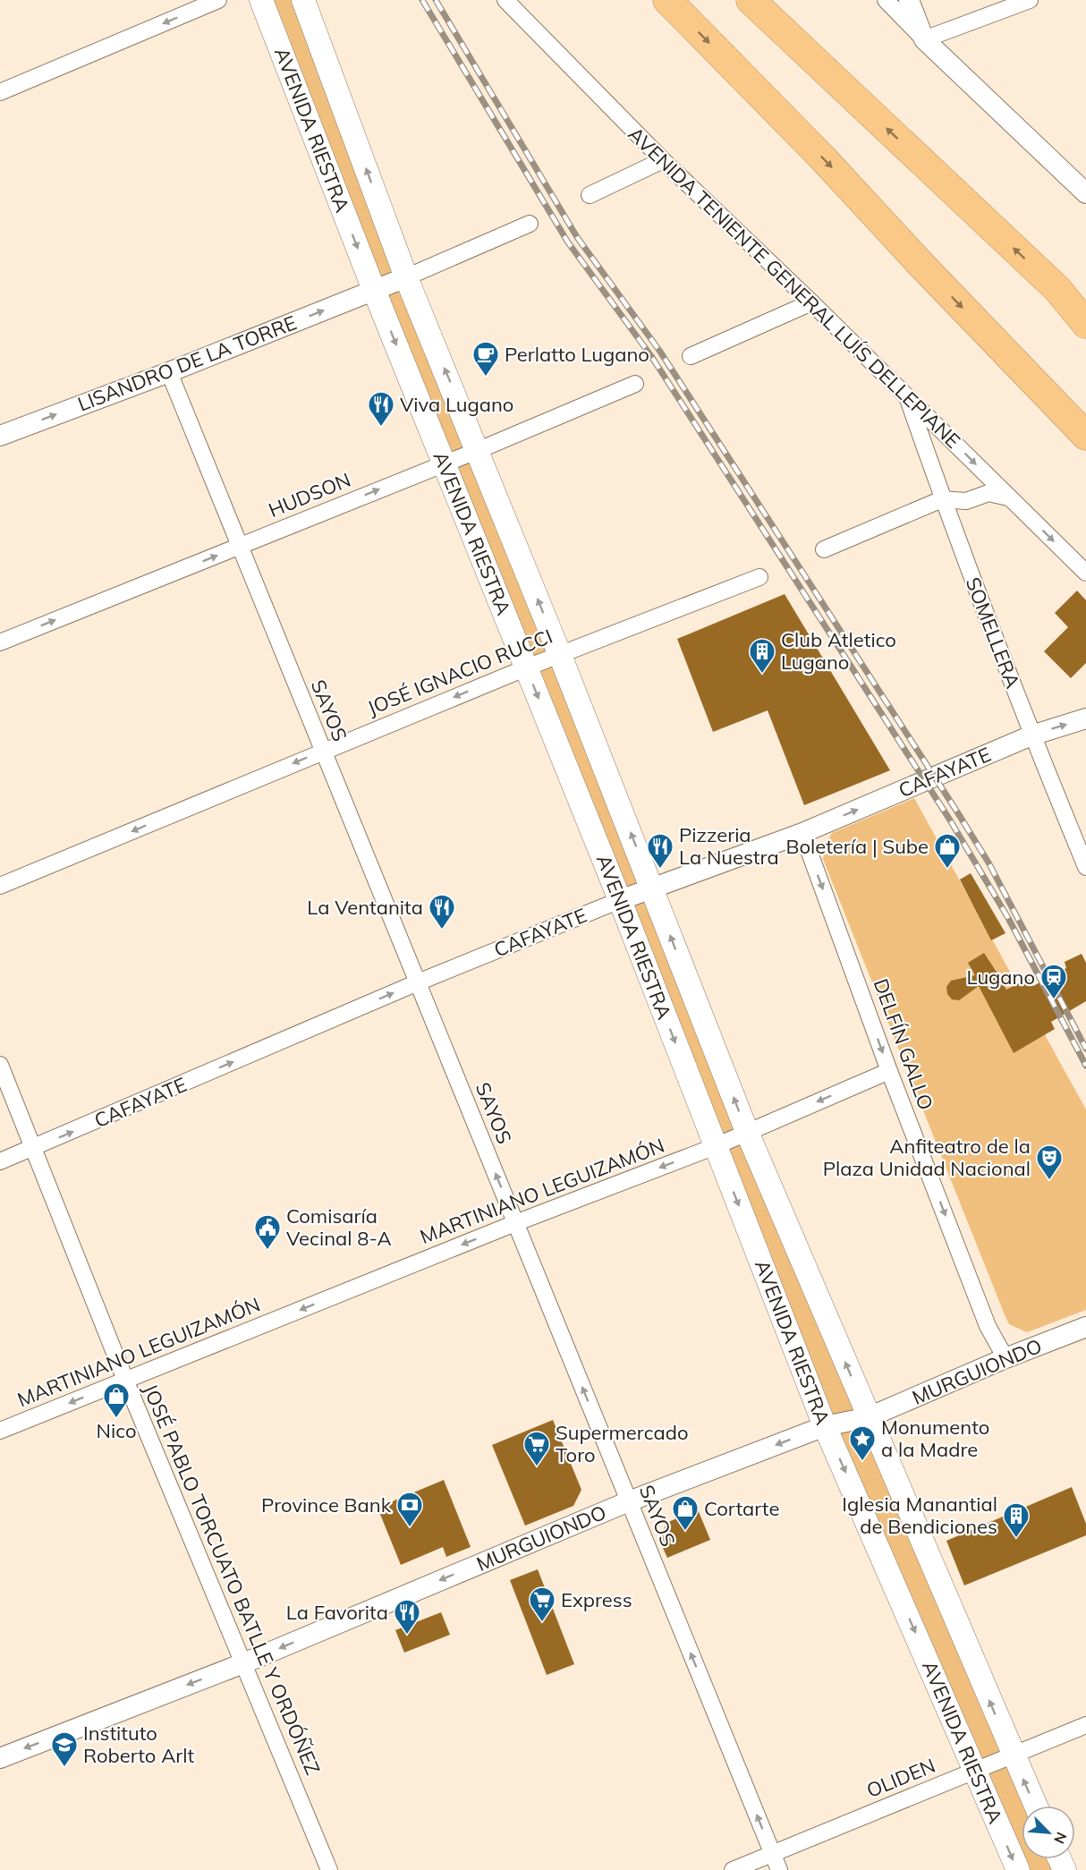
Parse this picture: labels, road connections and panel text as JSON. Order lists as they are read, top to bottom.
{
  "streets": {
    "main road": ["AVENIDA RIESTRA"],
    "street": [
      "AVENIDA TENIENTE GENERAL LUÍS DELLEPIANE",
      "LISANDRO DE LA TORRE",
      "HUDSON",
      "SOMELLERA",
      "JOSÉ IGNACIO RUCCI",
      "SAYOS",
      "CAFAYATE",
      "DELFÍN GALLO",
      "MARTINIANO LEGUIZAMÓN",
      "MURGUIONDO",
      "JOSÉ PABLO TORCUATO BATLLE Y ORDÓÑEZ",
      "OLIDEN"
    ]
  },
  "crossings": [
    ["AVENIDA RIESTRA", "LISANDRO DE LA TORRE"],
    ["AVENIDA RIESTRA", "HUDSON"],
    ["AVENIDA RIESTRA", "JOSÉ IGNACIO RUCCI"],
    ["AVENIDA RIESTRA", "CAFAYATE"],
    ["AVENIDA RIESTRA", "MARTINIANO LEGUIZAMÓN"],
    ["AVENIDA RIESTRA", "MURGUIONDO"],
    ["AVENIDA RIESTRA", "OLIDEN"],
    ["AVENIDA TENIENTE GENERAL LUÍS DELLEPIANE", "SOMELLERA"],
    ["LISANDRO DE LA TORRE", "SAYOS"],
    ["HUDSON", "SAYOS"],
    ["SOMELLERA", "CAFAYATE"],
    ["JOSÉ IGNACIO RUCCI", "SAYOS"],
    ["SAYOS", "CAFAYATE"],
    ["SAYOS", "MARTINIANO LEGUIZAMÓN"],
    ["SAYOS", "MURGUIONDO"],
    ["SAYOS", "OLIDEN"],
    ["CAFAYATE", "DELFÍN GALLO"],
    ["CAFAYATE", "JOSÉ PABLO TORCUATO BATLLE Y ORDÓÑEZ"],
    ["DELFÍN GALLO", "MARTINIANO LEGUIZAMÓN"],
    ["DELFÍN GALLO", "MURGUIONDO"],
    ["MARTINIANO LEGUIZAMÓN", "JOSÉ PABLO TORCUATO BATLLE Y ORDÓÑEZ"],
    ["MURGUIONDO", "JOSÉ PABLO TORCUATO BATLLE Y ORDÓÑEZ"]
  ],
  "one_way": [
    "LISANDRO DE LA TORRE",
    "HUDSON",
    "JOSÉ IGNACIO RUCCI",
    "SAYOS",
    "CAFAYATE",
    "DELFÍN GALLO",
    "MARTINIANO LEGUIZAMÓN",
    "MURGUIONDO"
  ],
  "places": {
    "cafe": ["Perlatto Lugano"],
    "restaurant": [
      "Viva Lugano",
      "Pizzeria La Nuestra",
      "La Ventanita",
      "La Favorita"
    ],
    "building": ["Club Atletico Lugano", "Iglesia Manantial de Bendiciones"],
    "shop": ["Boletería | Sube", "Nico", "Cortarte"],
    "station": ["Lugano"],
    "theatre": ["Anfiteatro de la Plaza Unidad Nacional"],
    "public building": ["Comisaría Vecinal 8-A"],
    "place": ["Monumento a la Madre"],
    "supermarket": ["Supermercado Toro", "Express"],
    "bank": ["Province Bank"],
    "school or university": ["Instituto Roberto Arlt"]
  },
  "north": "bottom right"
}
